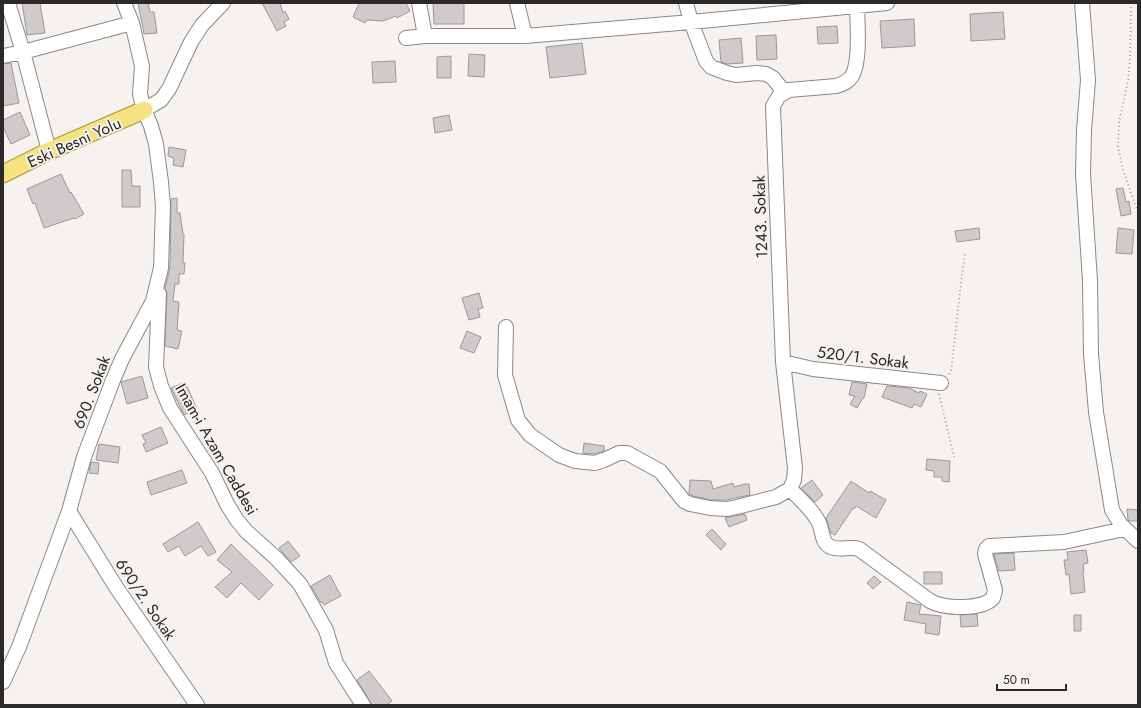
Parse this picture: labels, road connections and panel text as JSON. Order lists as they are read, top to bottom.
{
  "streets": {
    "main road": ["Eski Besni Yolu"],
    "street": [
      "1243. Sokak",
      "520/1. Sokak",
      "690. Sokak",
      "Imam-i Azam Caddesi",
      "690/2. Sokak"
    ]
  },
  "crossings": [
    ["Eski Besni Yolu", "690. Sokak"],
    ["1243. Sokak", "520/1. Sokak"],
    ["690. Sokak", "Imam-i Azam Caddesi"],
    ["690. Sokak", "690/2. Sokak"]
  ],
  "scale_bar": "50 m"
}
